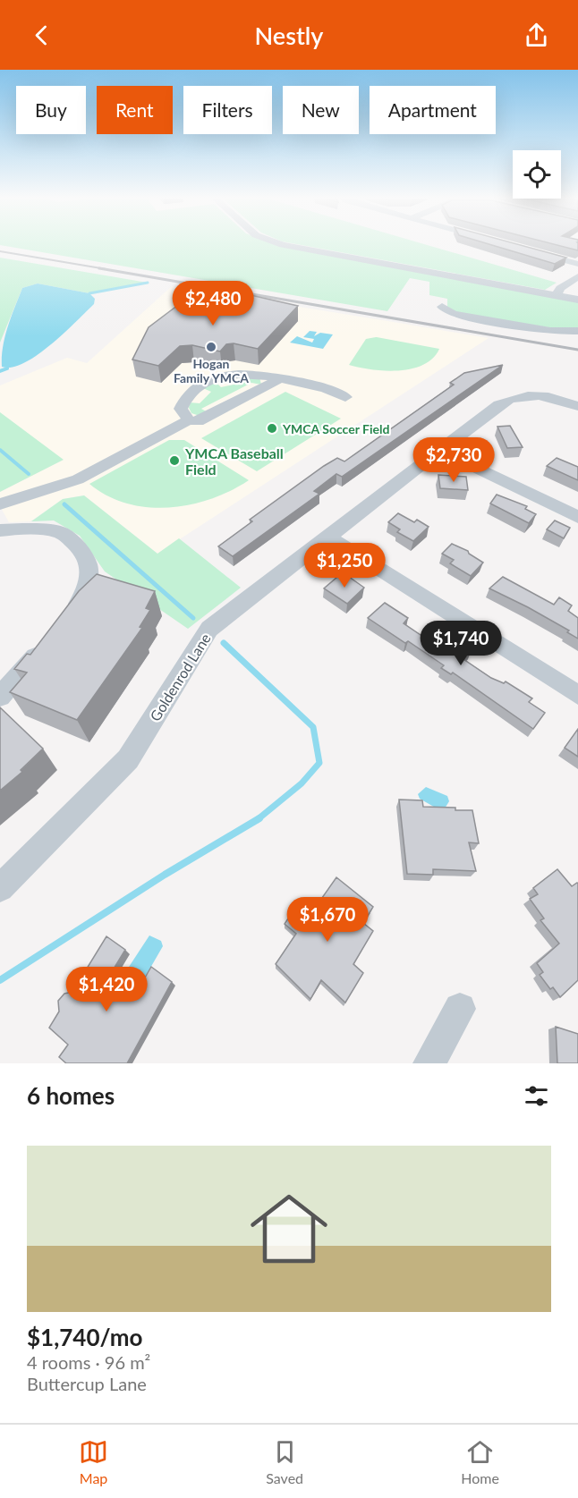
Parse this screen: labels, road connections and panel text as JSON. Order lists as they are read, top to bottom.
{
  "streets": {
    "street": ["Goldenrod Lane"]
  },
  "places": ["Hogan Family YMCA", "YMCA Soccer Field", "YMCA Baseball Field"],
  "page": {
    "header": "Nestly",
    "chip": [
      "Buy",
      "Rent",
      "Filters",
      "New",
      "Apartment"
    ],
    "price": [
      "$2,480",
      "$2,730",
      "$1,250",
      "$1,740",
      "$1,670",
      "$1,420"
    ],
    "heading": "6 homes",
    "list": [
      {
        "name": "$1,740/mo",
        "note": "4 rooms · 96 m² · Buttercup Lane"
      }
    ],
    "tabs": ["Map", "Saved", "Home"]
  }
}
